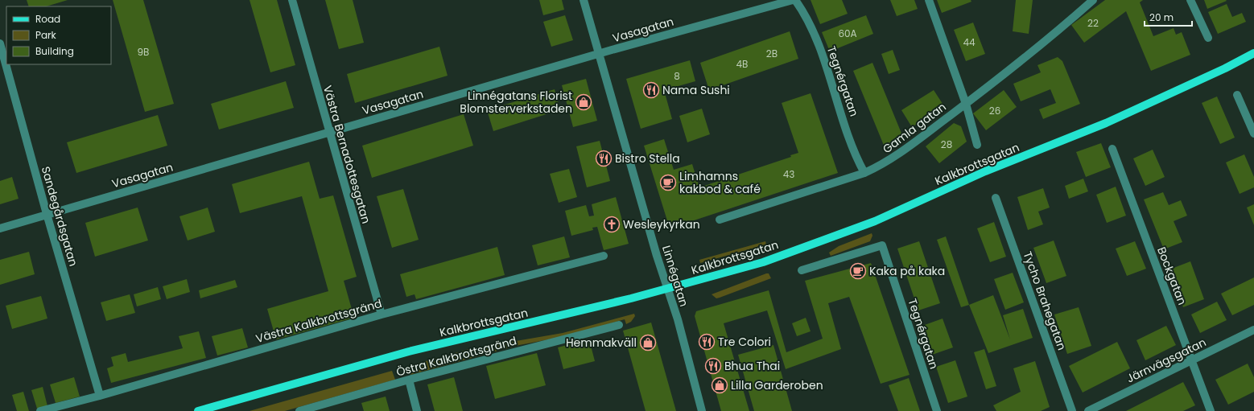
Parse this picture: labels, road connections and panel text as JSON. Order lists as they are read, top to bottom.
{
  "streets": {
    "main road": ["Kalkbrottsgatan"],
    "street": [
      "Vasagatan",
      "Tegnérgatan",
      "Gamla gatan",
      "Västra Bernadottesgatan",
      "Sandegårdsgatan",
      "Linnégatan",
      "Bockgatan",
      "Tycho Brahegatan",
      "Västra Kalkbrottsgränd",
      "Östra Kalkbrottsgränd",
      "Järnvägsgatan"
    ]
  },
  "crossings": [
    ["Vasagatan", "Västra Bernadottesgatan"],
    ["Vasagatan", "Sandegårdsgatan"],
    ["Vasagatan", "Linnégatan"],
    ["Tegnérgatan", "Gamla gatan"],
    ["Västra Bernadottesgatan", "Västra Kalkbrottsgränd"],
    ["Kalkbrottsgatan", "Linnégatan"],
    ["Sandegårdsgatan", "Västra Kalkbrottsgränd"],
    ["Bockgatan", "Järnvägsgatan"]
  ],
  "places": {
    "restaurant": [
      "Nama Sushi",
      "Bistro Stella",
      "Tre Colori",
      "Bhua Thai"
    ],
    "shop": ["Linnégatans Florist Blomsterverkstaden", "Hemmakväll", "Lilla Garderoben"],
    "cafe": ["Limhamns kakbod & café", "Kaka på kaka"],
    "church": ["Wesleykyrkan"]
  },
  "house_numbers": [
    "22",
    "60A",
    "44",
    "9B",
    "2B",
    "4B",
    "8",
    "26",
    "28",
    "43"
  ],
  "legend": ["Road", "Park", "Building"],
  "scale_bar": "20 m"
}
